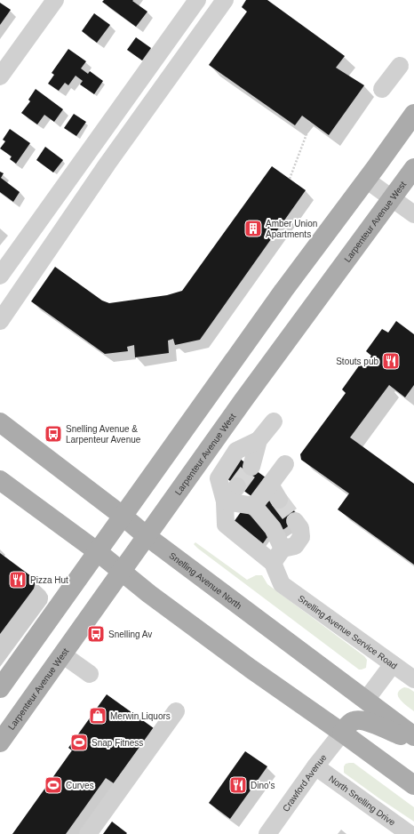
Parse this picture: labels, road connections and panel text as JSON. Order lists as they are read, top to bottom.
{
  "streets": {
    "main road": ["Larpenteur Avenue West", "Snelling Avenue North"],
    "street": ["Snelling Avenue Service Road", "Crawford Avenue", "North Snelling Drive"]
  },
  "crossings": [
    ["Larpenteur Avenue West", "Snelling Avenue North"],
    ["Crawford Avenue", "North Snelling Drive"]
  ],
  "places": {
    "building": ["Amber Union Apartments"],
    "restaurant": ["Stouts pub", "Pizza Hut", "Dino's"],
    "bus stop": ["Snelling Avenue & Larpenteur Avenue", "Snelling Av"],
    "shop": ["Merwin Liquors"],
    "sports": ["Snap Fitness", "Curves"]
  }
}
